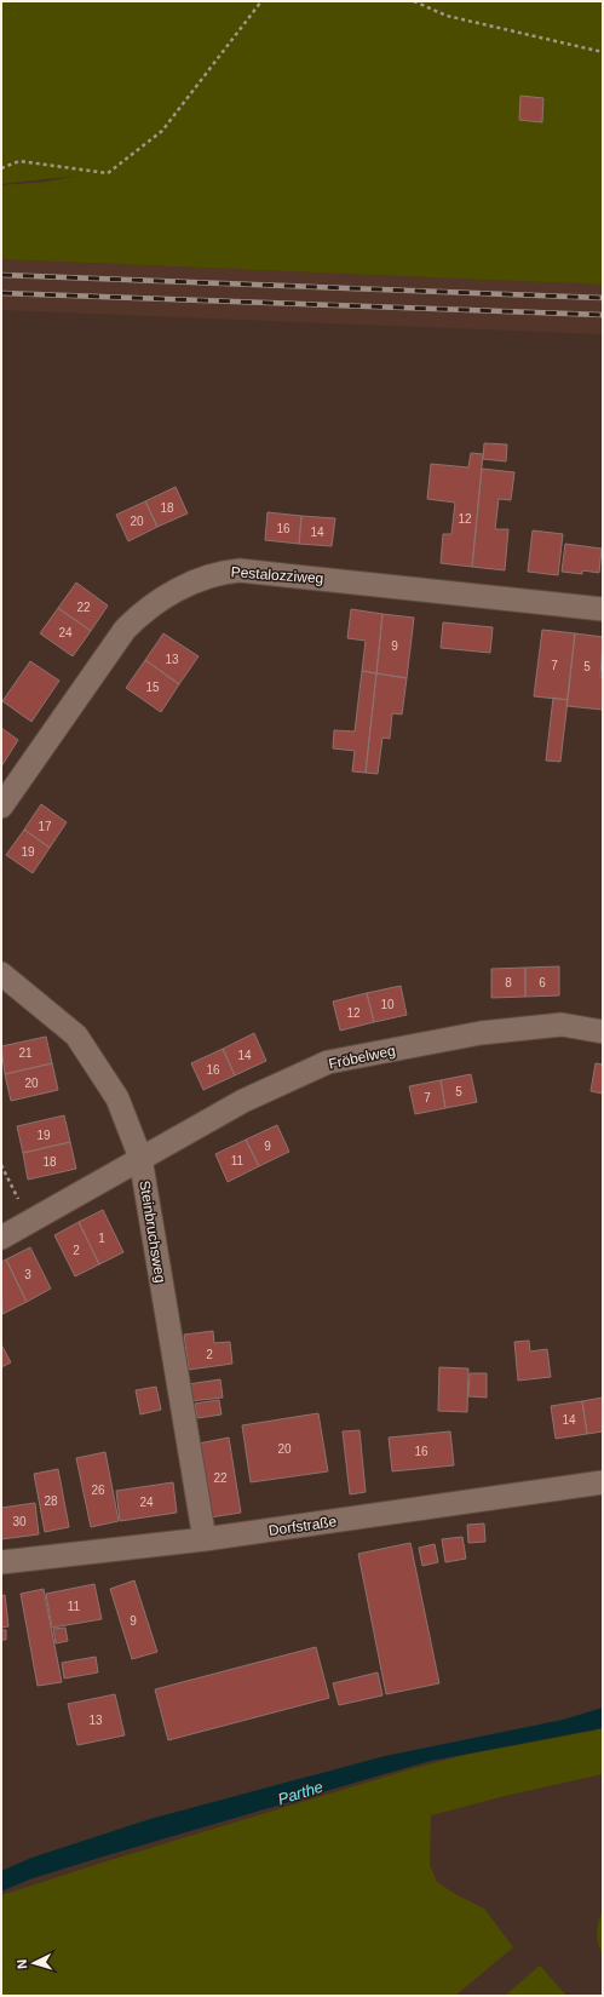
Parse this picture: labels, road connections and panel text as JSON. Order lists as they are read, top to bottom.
{
  "streets": {
    "street": [
      "Pestalozziweg",
      "Fröbelweg",
      "Steinbruchsweg",
      "Dorfstraße"
    ]
  },
  "crossings": [
    ["Fröbelweg", "Steinbruchsweg"],
    ["Steinbruchsweg", "Dorfstraße"]
  ],
  "water": ["Parthe"],
  "house_numbers": [
    "18",
    "12",
    "20",
    "16",
    "14",
    "22",
    "24",
    "9",
    "13",
    "7",
    "5",
    "15",
    "17",
    "19",
    "8",
    "6",
    "10",
    "12",
    "21",
    "14",
    "16",
    "20",
    "5",
    "7",
    "19",
    "9",
    "11",
    "18",
    "1",
    "2",
    "3",
    "2",
    "14",
    "20",
    "16",
    "22",
    "26",
    "28",
    "24",
    "30",
    "11",
    "9",
    "13"
  ],
  "north": "left"
}
